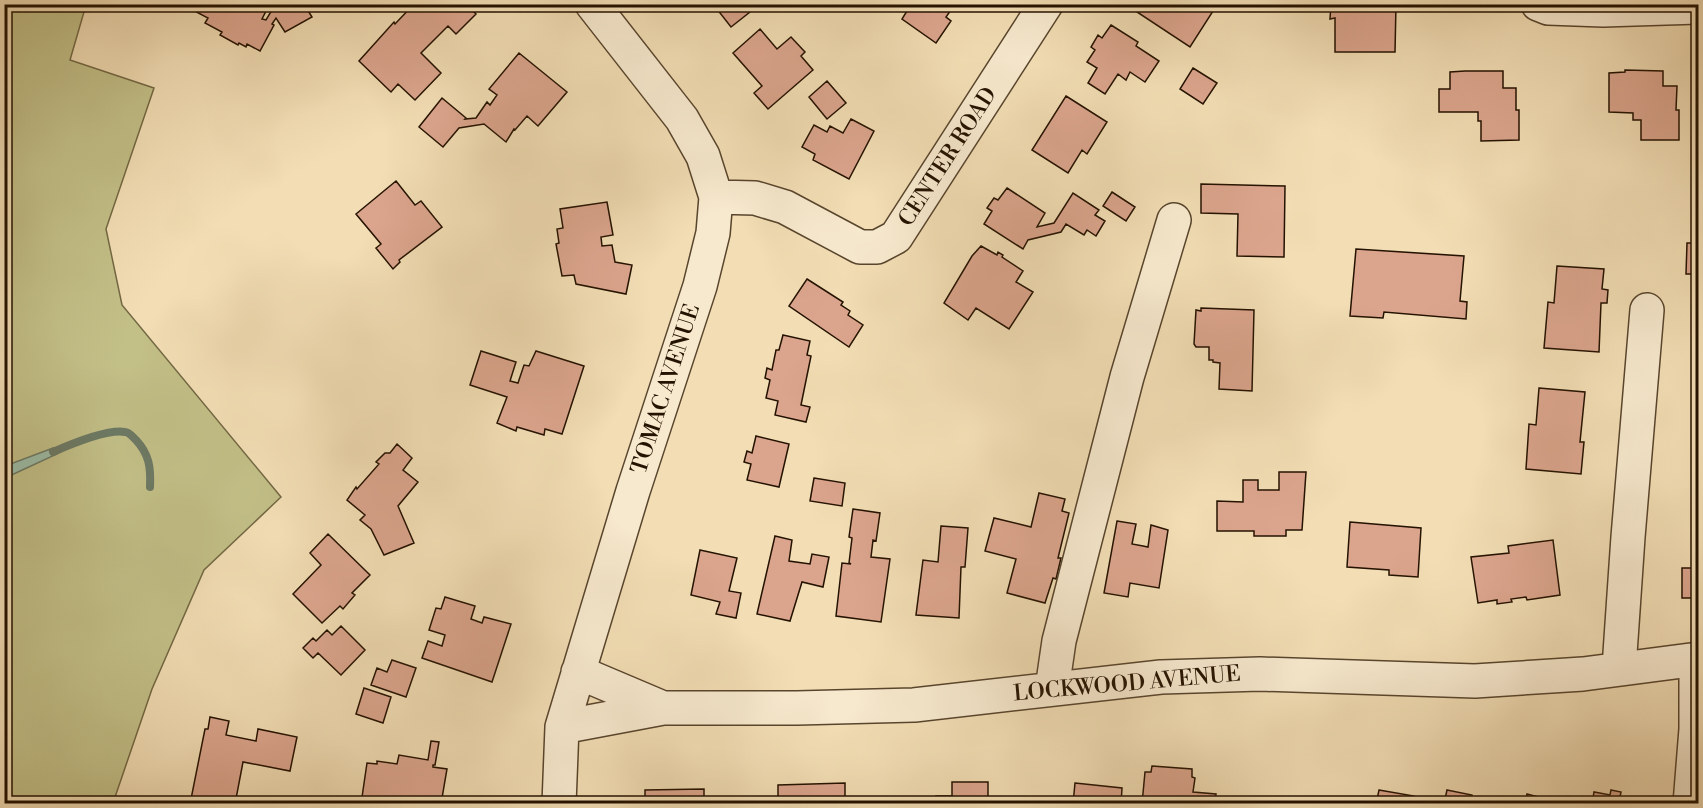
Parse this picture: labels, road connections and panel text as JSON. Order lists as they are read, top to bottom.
{
  "streets": {
    "street": ["CENTER ROAD", "TOMAC AVENUE", "LOCKWOOD AVENUE"]
  },
  "crossings": [
    ["CENTER ROAD", "TOMAC AVENUE"],
    ["TOMAC AVENUE", "LOCKWOOD AVENUE"]
  ]
}
